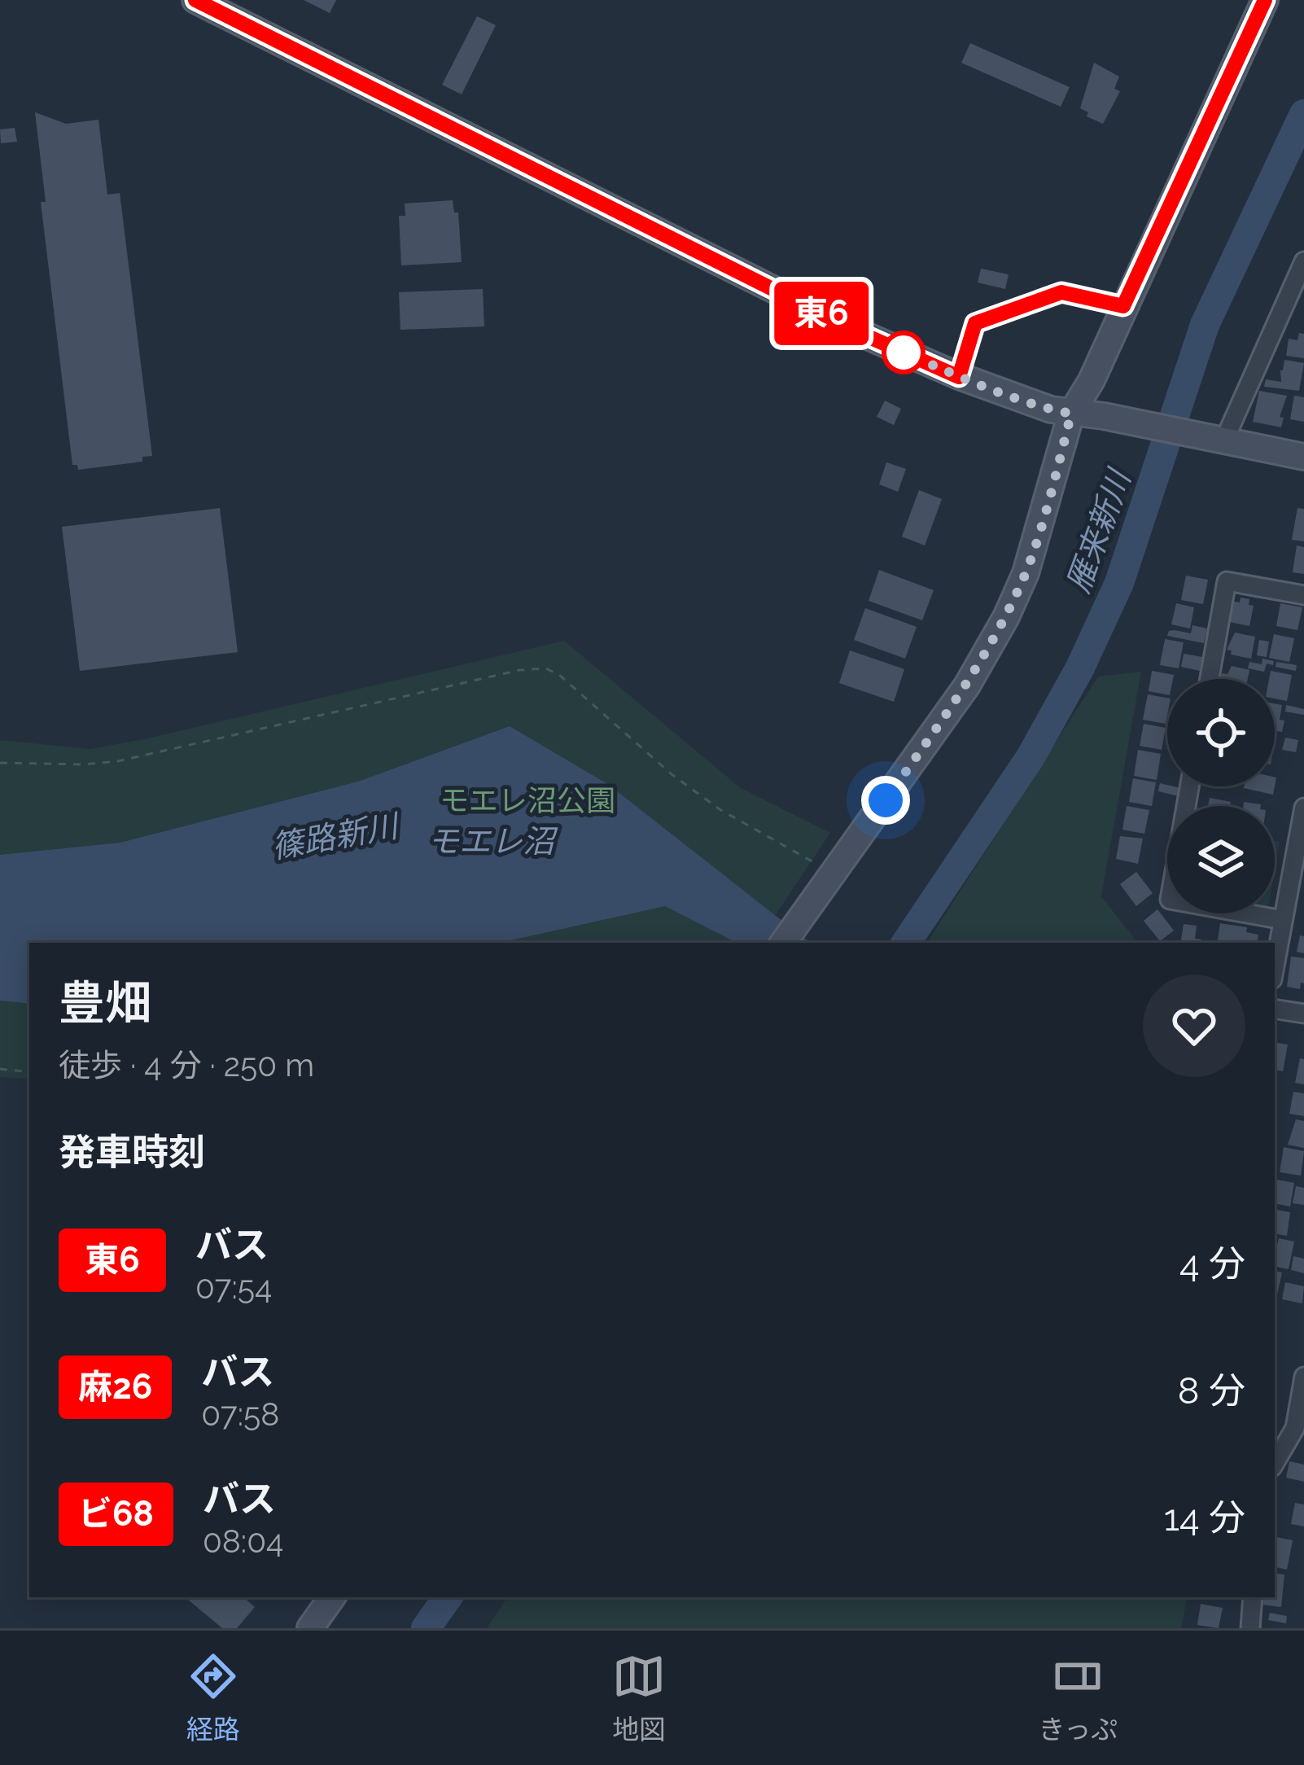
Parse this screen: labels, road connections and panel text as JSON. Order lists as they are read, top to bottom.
{
  "water": ["雁来新川", "篠路新川", "モエレ沼"],
  "parks": ["モエレ沼公園"],
  "lines": ["bus line 東6"],
  "page": {
    "on_map": "東6",
    "heading": [
      ["豊畑", "徒歩 · 4 分 · 250 m"],
      "発車時刻"
    ],
    "list": [
      {
        "mark": "東6",
        "name": "バス",
        "note": "07:54",
        "value": "4 分"
      },
      {
        "mark": "麻26",
        "name": "バス",
        "note": "07:58",
        "value": "8 分"
      },
      {
        "mark": "ビ68",
        "name": "バス",
        "note": "08:04",
        "value": "14 分"
      }
    ],
    "tabs": ["経路", "地図", "きっぷ"]
  }
}
